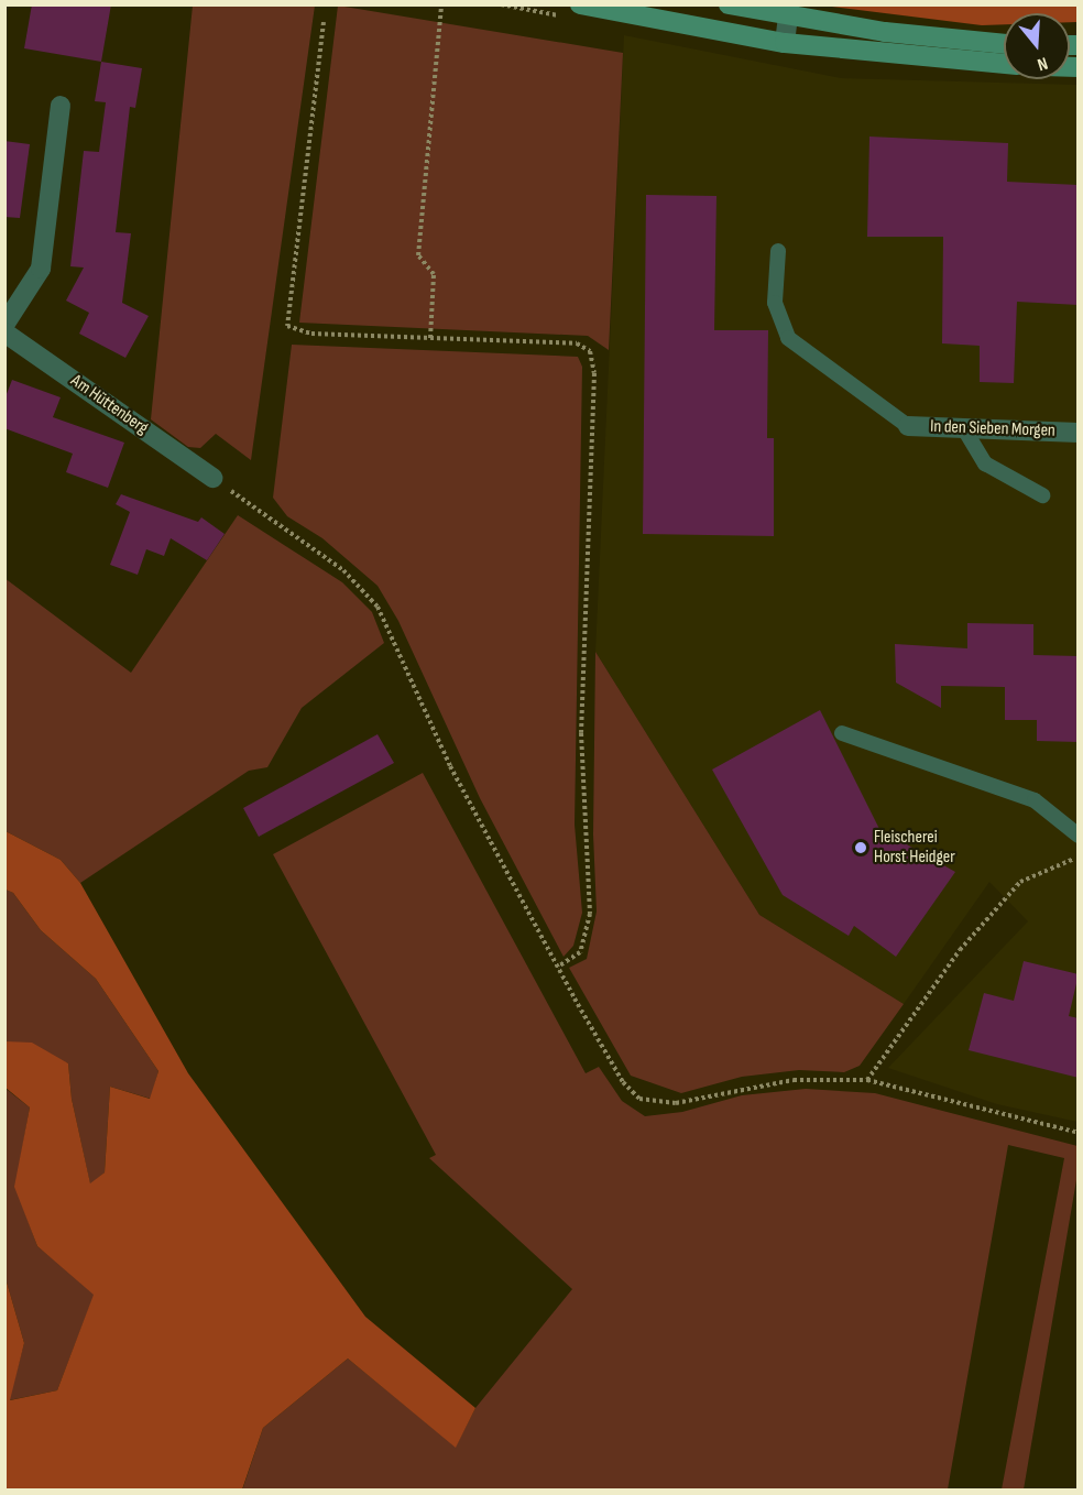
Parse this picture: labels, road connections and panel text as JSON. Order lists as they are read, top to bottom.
{
  "streets": {
    "street": ["Am Hüttenberg", "In den Sieben Morgen"]
  },
  "places": ["Fleischerei Horst Heidger"],
  "north": "bottom"
}
